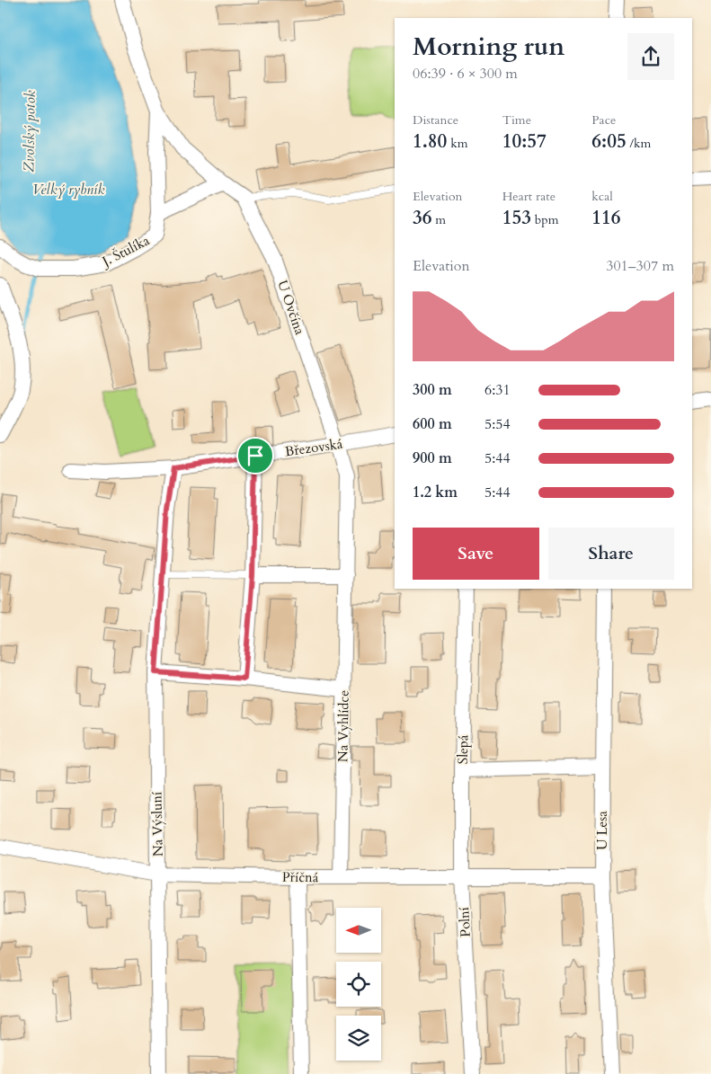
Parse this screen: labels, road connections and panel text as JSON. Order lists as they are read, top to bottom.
{
  "streets": {
    "street": [
      "J. Štulíka",
      "U Ovčína",
      "Březovská",
      "Na Vyhlídce",
      "Slepá",
      "Na Výsluní",
      "U Lesa",
      "Příčná",
      "Polní"
    ]
  },
  "crossings": [
    ["J. Štulíka", "U Ovčína"],
    ["U Ovčína", "Březovská"],
    ["U Ovčína", "Na Vyhlídce"],
    ["Březovská", "Na Vyhlídce"],
    ["Březovská", "Na Výsluní"],
    ["Na Vyhlídce", "Příčná"],
    ["Slepá", "U Lesa"],
    ["Slepá", "Polní"],
    ["Na Výsluní", "Příčná"],
    ["U Lesa", "Příčná"],
    ["Příčná", "Polní"]
  ],
  "water": ["Zvolský potok", "Velký rybník"],
  "north": "left",
  "page": {
    "heading": ["Morning run", "06:39 · 6 × 300 m"],
    "stats": [
      ["Distance", "1.80 km"],
      ["Time", "10:57"],
      ["Pace", "6:05 /km"],
      ["Elevation", "36 m"],
      ["Heart rate", "153 bpm"],
      ["kcal", "116"]
    ],
    "chart": ["Elevation", "301–307 m"],
    "list": [
      {
        "name": "300 m",
        "note": "6:31"
      },
      {
        "name": "600 m",
        "note": "5:54"
      },
      {
        "name": "900 m",
        "note": "5:44"
      },
      {
        "name": "1.2 km",
        "note": "5:44"
      }
    ],
    "buttons": ["Save", "Share"]
  }
}
